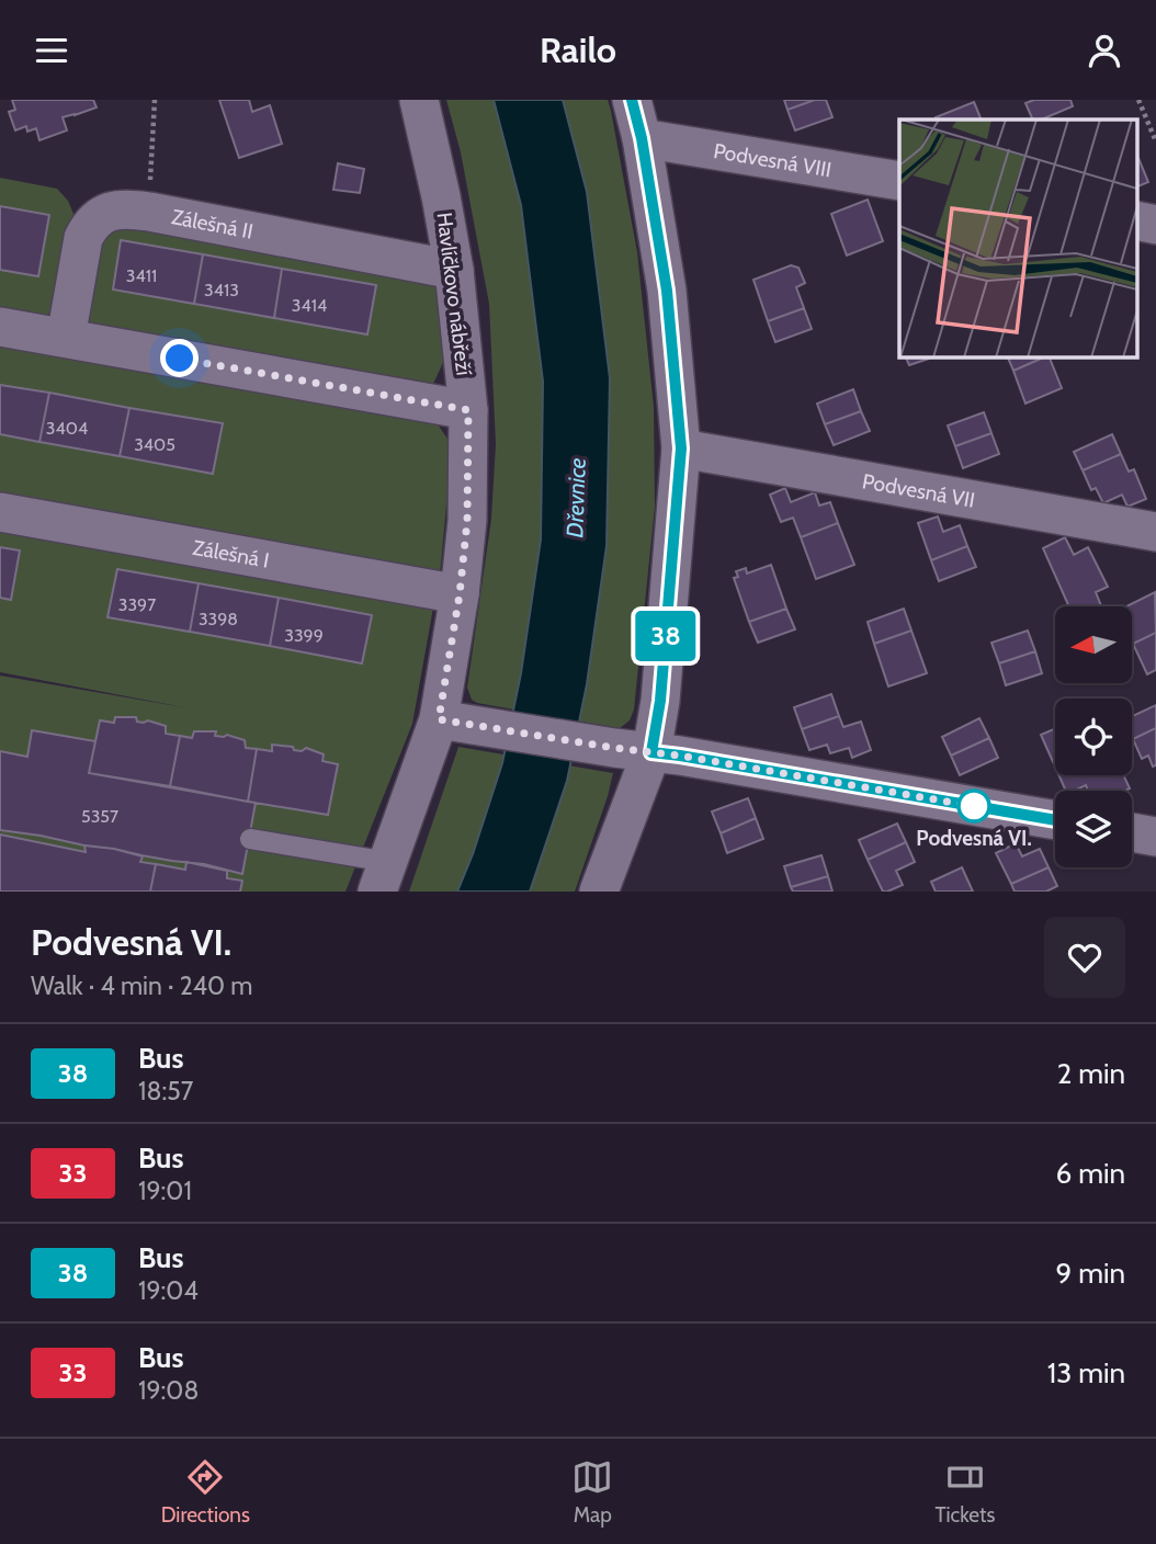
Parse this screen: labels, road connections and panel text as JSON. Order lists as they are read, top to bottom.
{
  "streets": {
    "street": [
      "Podvesná VIII",
      "Zálešná II",
      "Havlíčkovo nábřeží",
      "Podvesná VII",
      "Zálešná I"
    ]
  },
  "crossings": [
    ["Zálešná II", "Havlíčkovo nábřeží"],
    ["Havlíčkovo nábřeží", "Zálešná I"]
  ],
  "water": ["Dřevnice"],
  "places": ["Podvesná VI."],
  "lines": ["bus line 38"],
  "house_numbers": [
    "3411",
    "3413",
    "3414",
    "3404",
    "3405",
    "3397",
    "3398",
    "3399",
    "5357"
  ],
  "north": "left",
  "page": {
    "header": "Railo",
    "on_map": "38",
    "heading": ["Podvesná VI.", "Walk · 4 min · 240 m"],
    "list": [
      {
        "mark": "38",
        "name": "Bus",
        "note": "18:57",
        "value": "2 min"
      },
      {
        "mark": "33",
        "name": "Bus",
        "note": "19:01",
        "value": "6 min"
      },
      {
        "mark": "38",
        "name": "Bus",
        "note": "19:04",
        "value": "9 min"
      },
      {
        "mark": "33",
        "name": "Bus",
        "note": "19:08",
        "value": "13 min"
      }
    ],
    "tabs": ["Directions", "Map", "Tickets"]
  }
}
